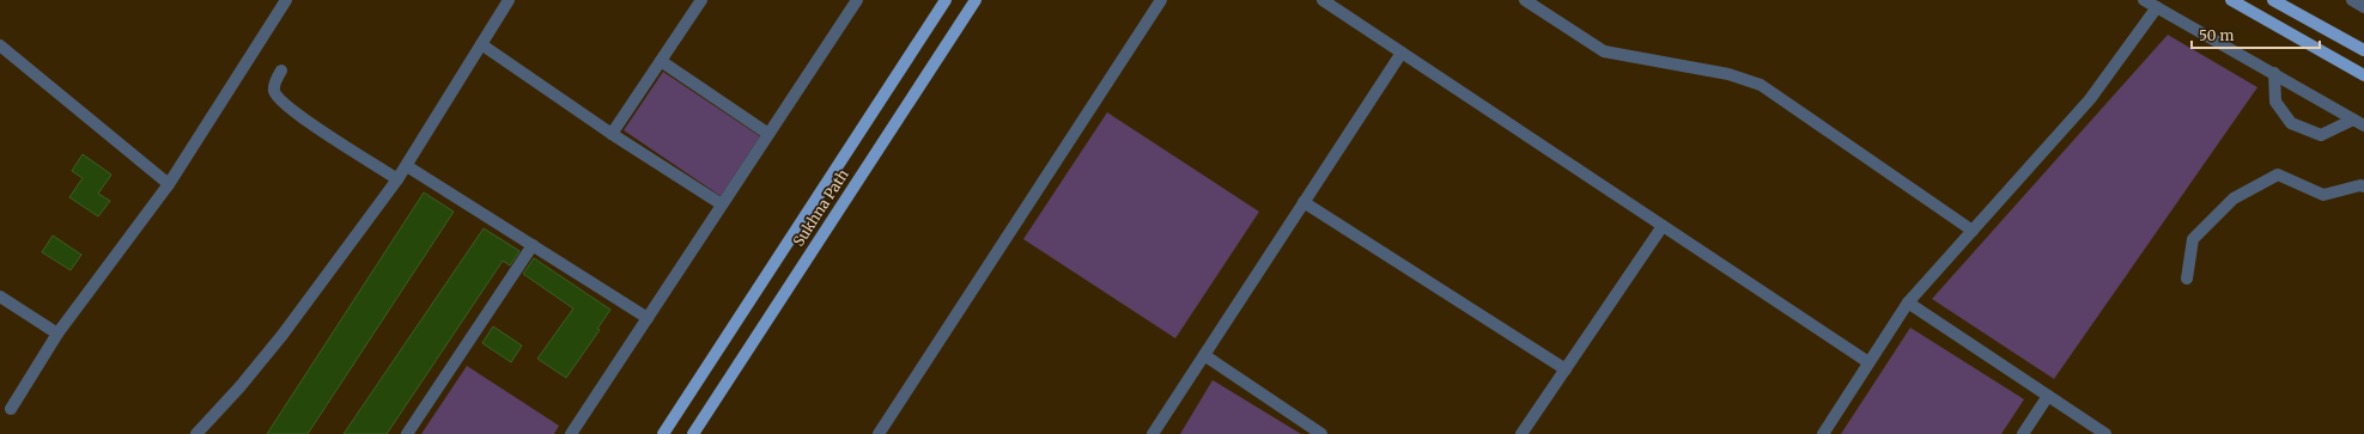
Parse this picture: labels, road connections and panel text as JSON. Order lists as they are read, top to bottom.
{
  "streets": {
    "main road": ["Sukhna Path"]
  },
  "scale_bar": "50 m"
}
